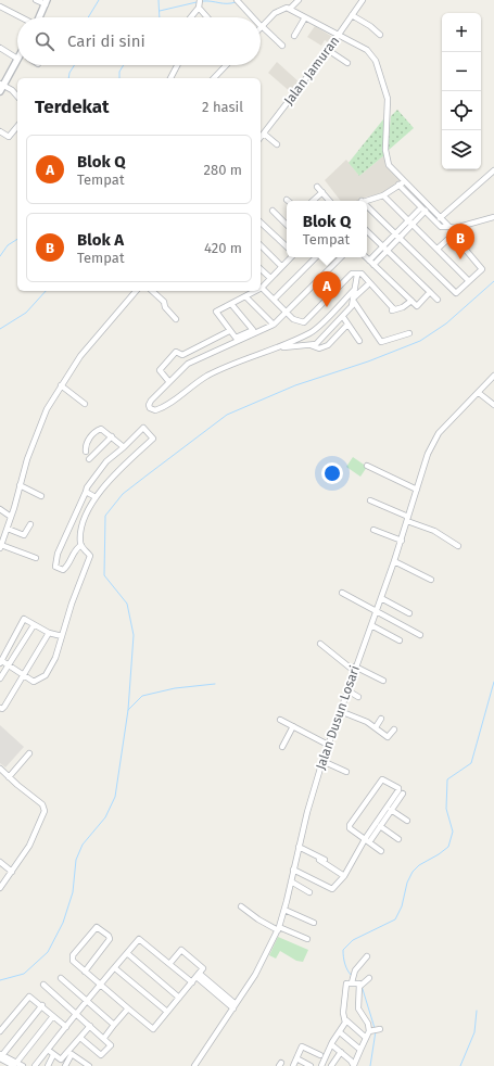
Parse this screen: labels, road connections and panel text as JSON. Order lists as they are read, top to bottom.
{
  "streets": {
    "street": ["Jalan Jamuran", "Jalan Dusun Losari"]
  },
  "page": {
    "map_buttons": ["+", "−"],
    "search": "Cari di sini",
    "heading": ["Terdekat", "2 hasil"],
    "list": [
      {
        "mark": "A",
        "name": "Blok Q",
        "note": "Tempat",
        "value": "280 m"
      },
      {
        "mark": "B",
        "name": "Blok A",
        "note": "Tempat",
        "value": "420 m"
      }
    ],
    "popup": ["Blok Q", "Tempat"],
    "pins": ["B", "A"]
  }
}
